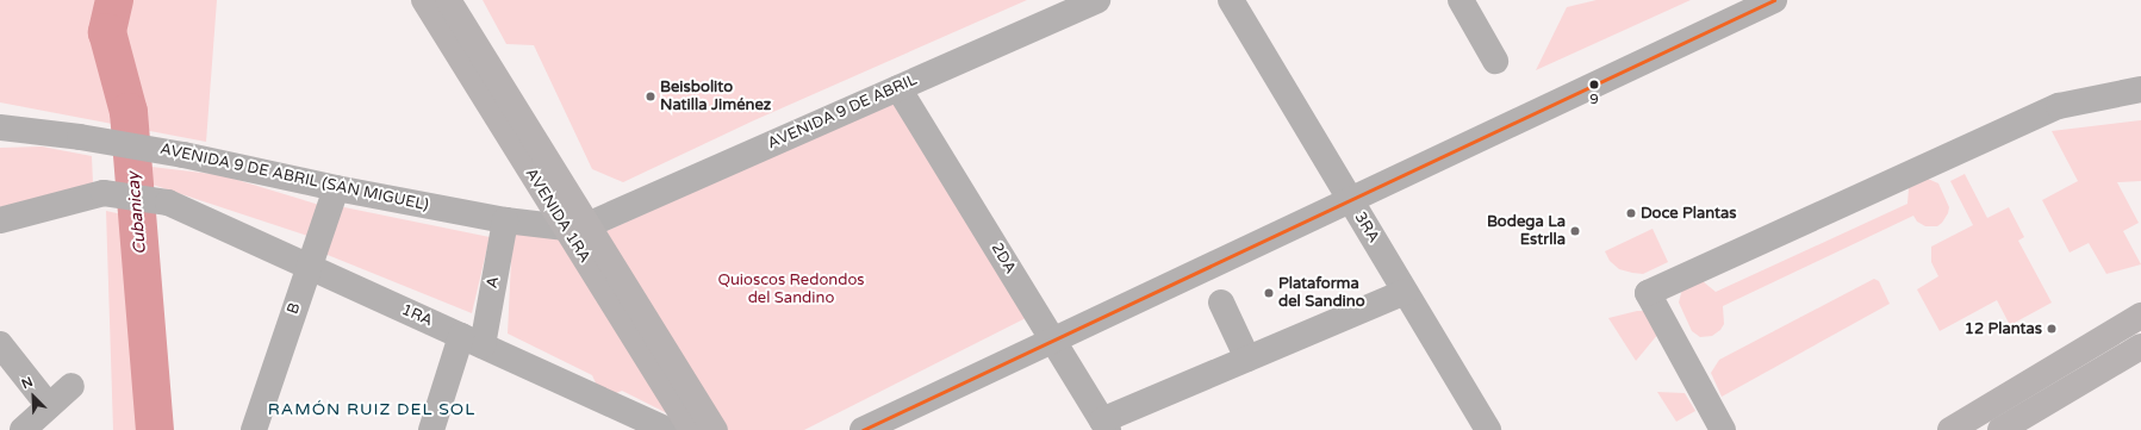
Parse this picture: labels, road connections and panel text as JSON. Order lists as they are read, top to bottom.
{
  "streets": {
    "main road": ["AVENIDA 1RA"],
    "street": [
      "AVENIDA 9 DE ABRIL",
      "AVENIDA 9 DE ABRIL (SAN MIGUEL)",
      "3RA",
      "2DA",
      "A",
      "B",
      "1RA"
    ]
  },
  "crossings": [
    ["AVENIDA 9 DE ABRIL", "AVENIDA 9 DE ABRIL (SAN MIGUEL)"],
    ["AVENIDA 9 DE ABRIL", "AVENIDA 1RA"],
    ["AVENIDA 9 DE ABRIL", "2DA"],
    ["AVENIDA 9 DE ABRIL (SAN MIGUEL)", "AVENIDA 1RA"],
    ["AVENIDA 9 DE ABRIL (SAN MIGUEL)", "A"],
    ["AVENIDA 9 DE ABRIL (SAN MIGUEL)", "B"],
    ["A", "1RA"],
    ["B", "1RA"]
  ],
  "districts": ["RAMÓN RUIZ DEL SOL"],
  "water": ["Cubanicay"],
  "parks": ["Quioscos Redondos del Sandino"],
  "places": [
    "9",
    "Beisbolito Natilla Jiménez",
    "Doce Plantas",
    "Bodega La Estrlla",
    "Plataforma del Sandino",
    "12 Plantas"
  ],
  "north": "top left"
}
